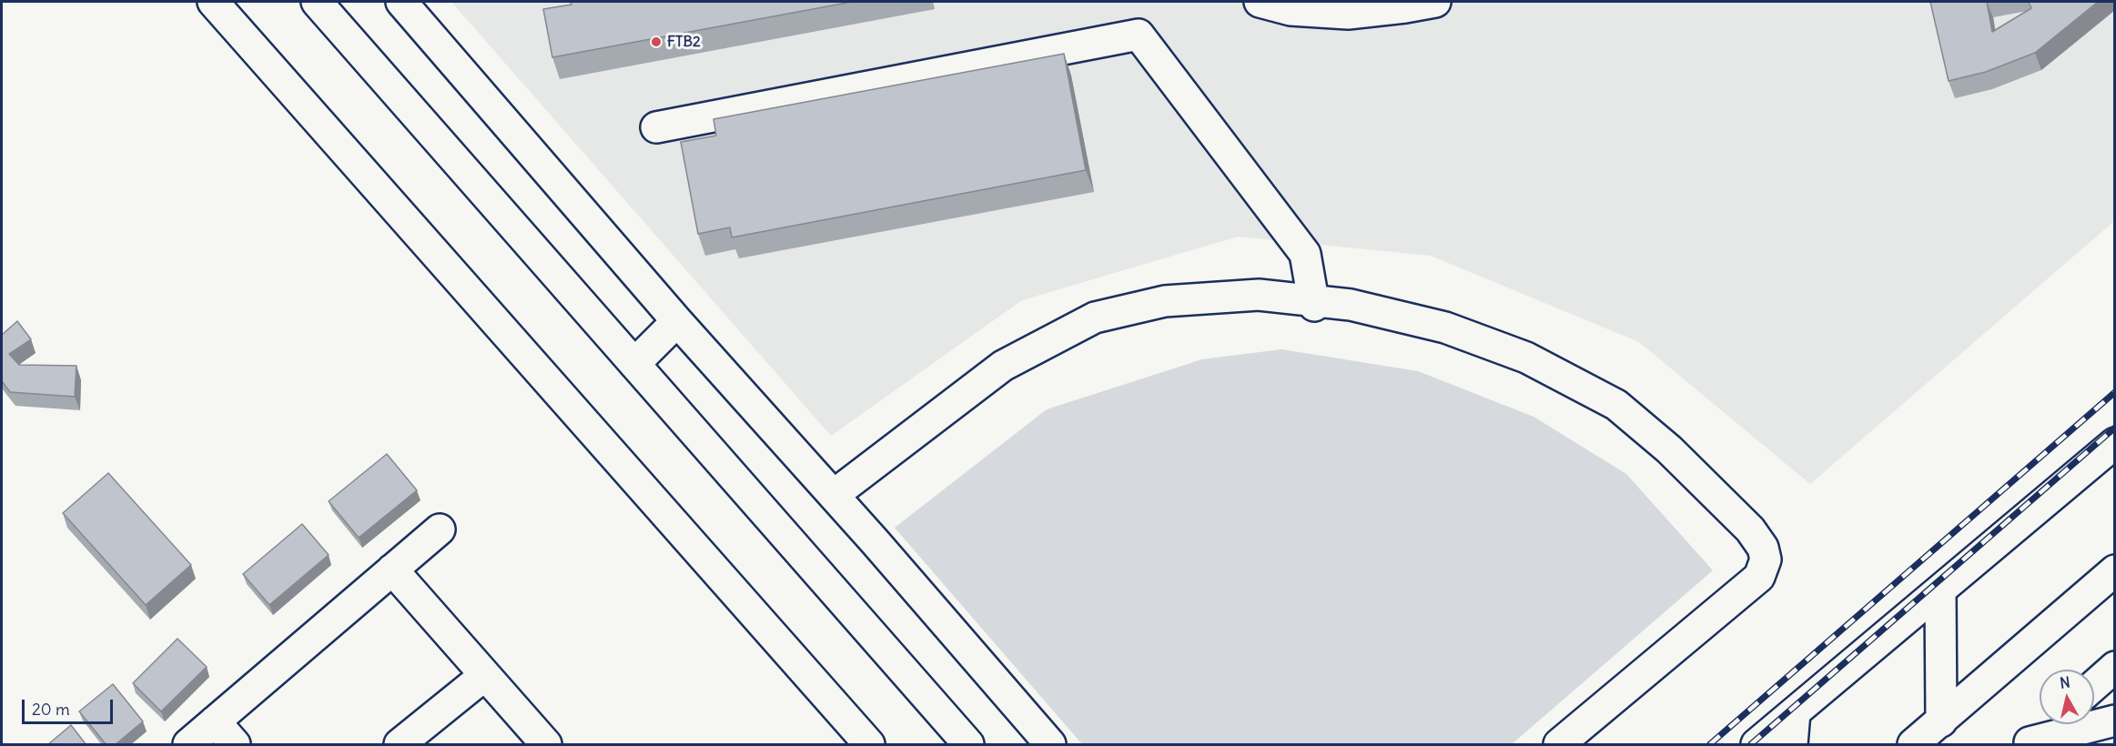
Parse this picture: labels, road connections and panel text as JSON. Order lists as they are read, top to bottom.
{
  "places": ["FTB2"],
  "scale_bar": "20 m",
  "north": "top"
}
